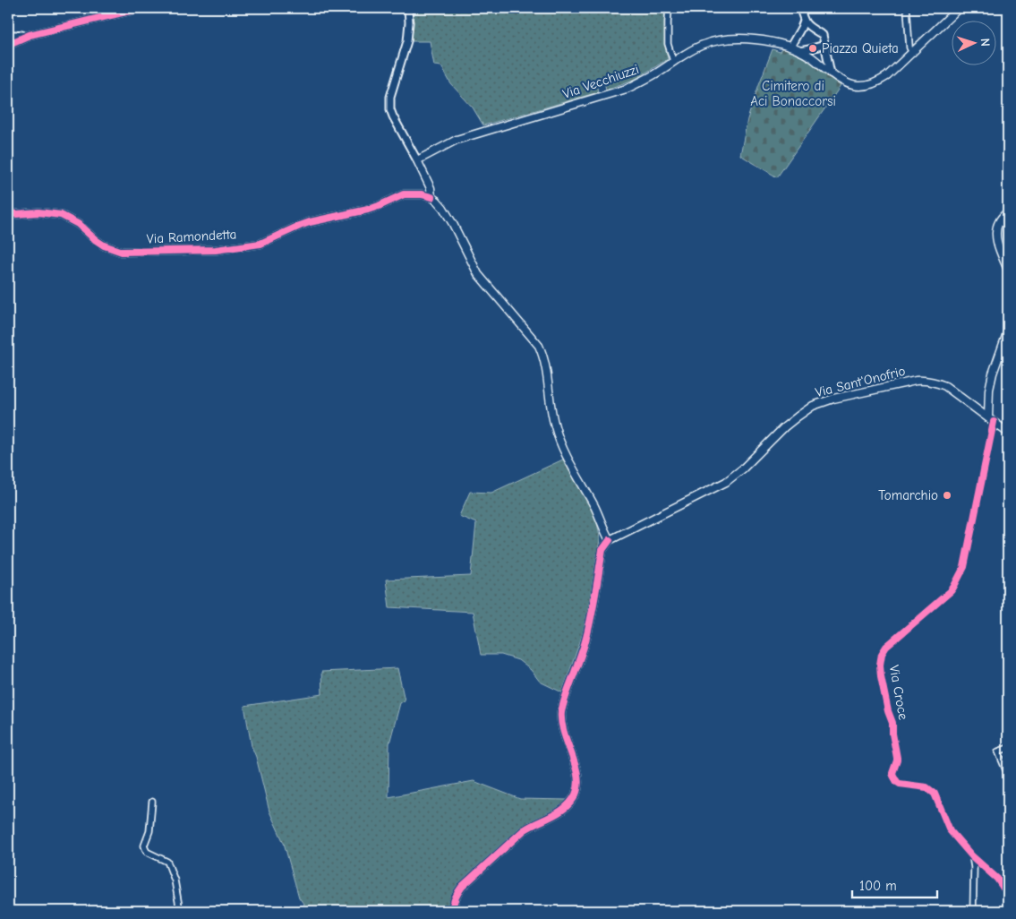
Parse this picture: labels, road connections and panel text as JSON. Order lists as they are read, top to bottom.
{
  "streets": {
    "main road": ["Via Vecchiuzzi", "Via Sant'Onofrio"],
    "street": ["Via Ramondetta", "Via Croce"]
  },
  "crossings": [
    ["Via Sant'Onofrio", "Via Croce"]
  ],
  "parks": ["Cimitero di Aci Bonaccorsi"],
  "places": ["Piazza Quieta", "Tomarchio"],
  "scale_bar": "100 m",
  "north": "right"
}
